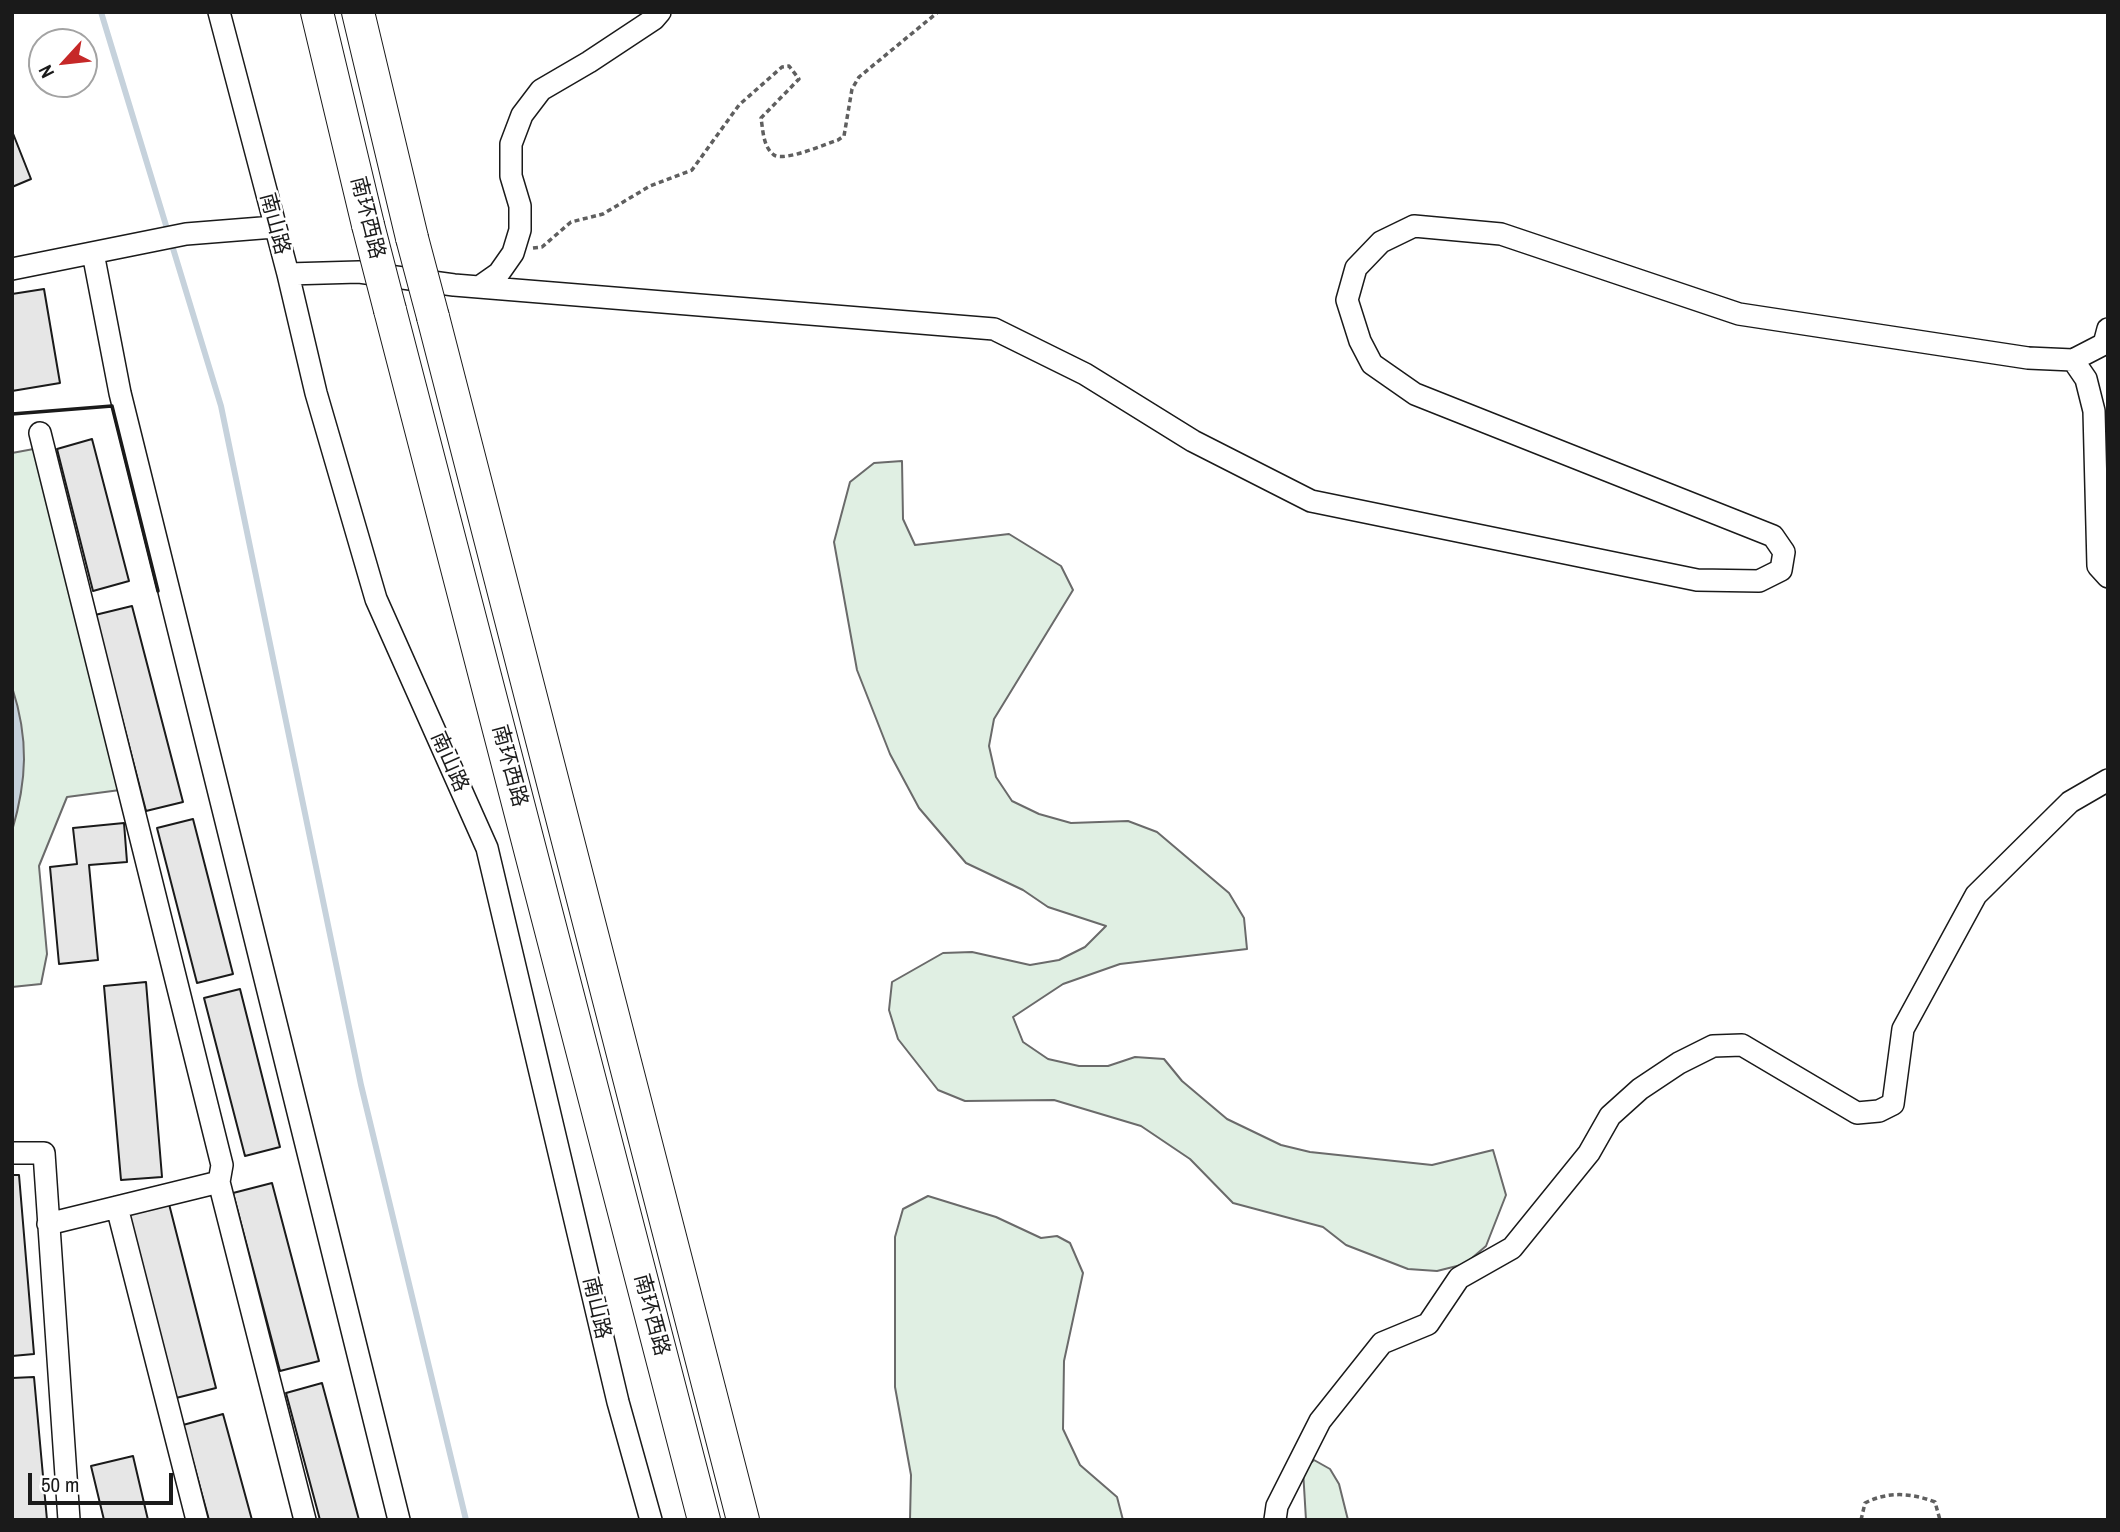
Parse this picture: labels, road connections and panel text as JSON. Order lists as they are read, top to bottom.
{
  "streets": {
    "highway": ["南环西路"],
    "street": ["南山路"]
  },
  "scale_bar": "50 m",
  "north": "bottom left"
}
